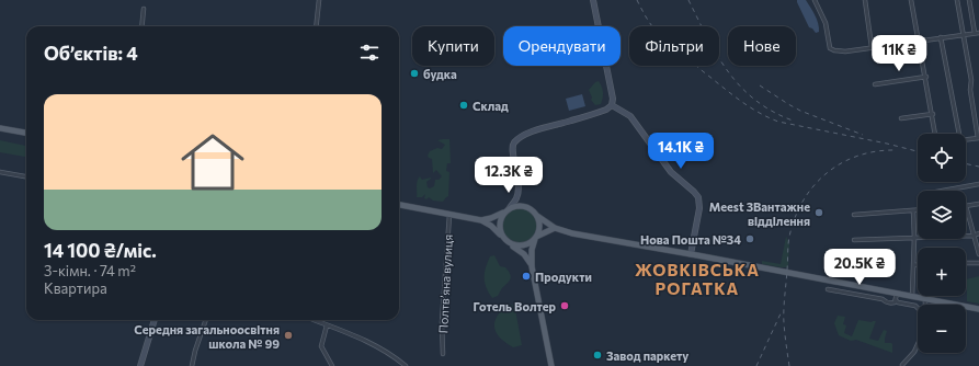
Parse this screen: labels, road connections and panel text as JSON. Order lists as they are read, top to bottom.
{
  "streets": {
    "street": ["Полтвʼяна вулиця"]
  },
  "districts": ["ЖОВКІВСЬКА РОГАТКА"],
  "places": [
    "будка",
    "Склад",
    "Meest 3Вантажне відділення",
    "Нова Пошта №34",
    "Продукти",
    "Готель Волтер",
    "Середня загальноосвітня школа № 99",
    "Завод паркету"
  ],
  "page": {
    "chip": [
      "Купити",
      "Орендувати",
      "Фільтри",
      "Нове"
    ],
    "heading": "Об’єктів: 4",
    "price": [
      "11K ₴",
      "14.1K ₴",
      "12.3K ₴",
      "20.5K ₴"
    ],
    "list": [
      {
        "name": "14 100 ₴/міс.",
        "note": "3-кімн. · 74 m² · Квартира"
      }
    ],
    "map_buttons": ["+", "−"]
  }
}
